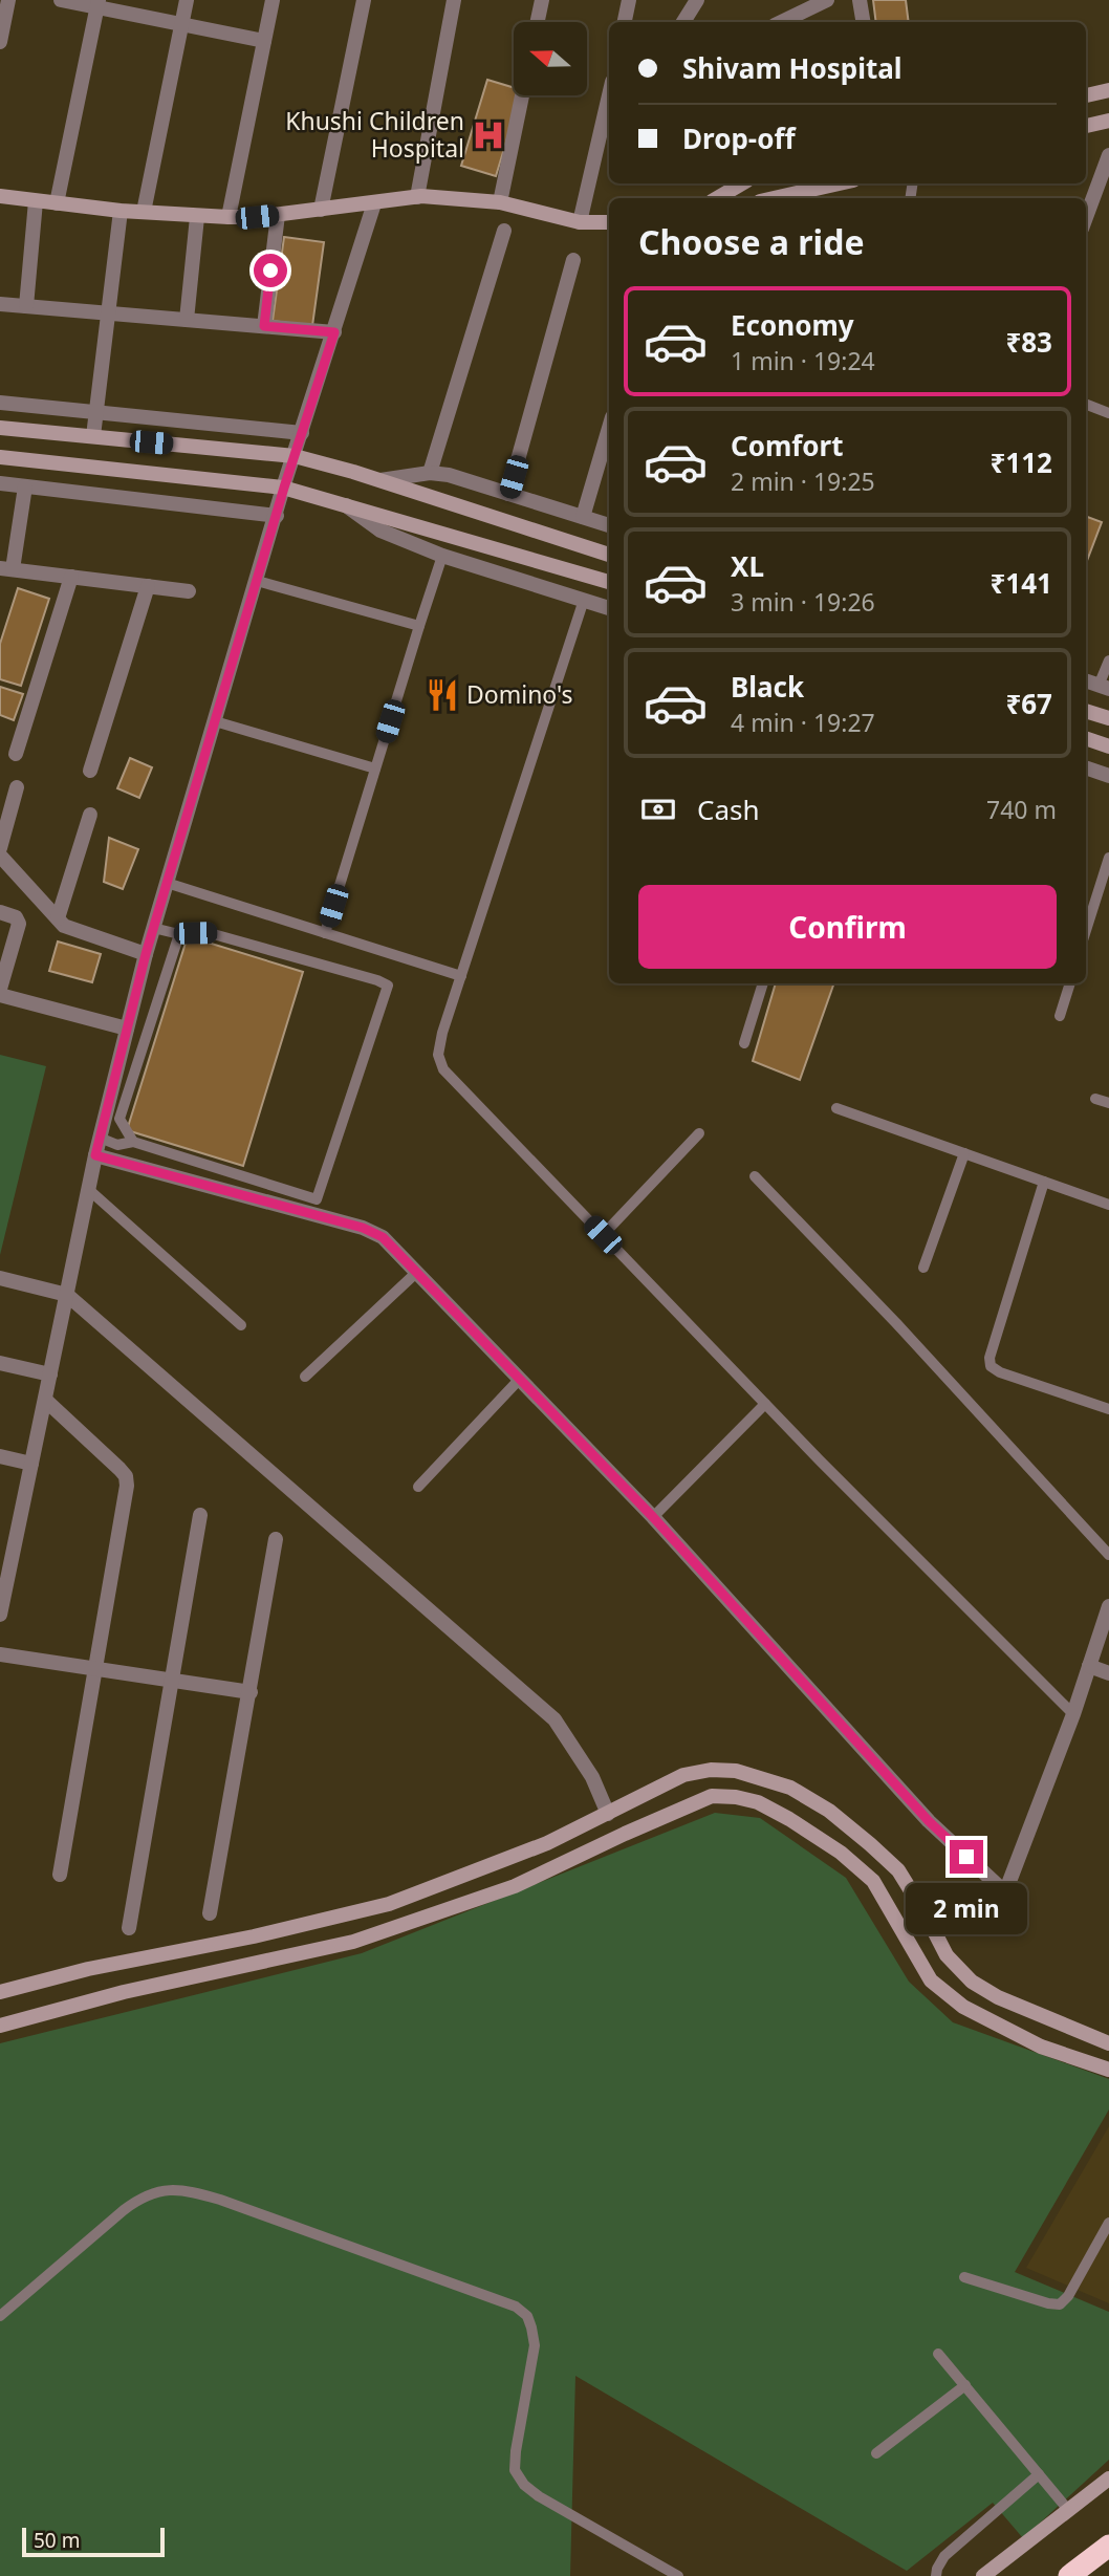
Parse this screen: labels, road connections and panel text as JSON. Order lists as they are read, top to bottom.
{
  "places": {
    "hospital": ["Khushi Children Hospital"],
    "restaurant": ["Domino's"]
  },
  "scale_bar": "50 m",
  "north": "left",
  "page": {
    "banner": ["Shivam Hospital", "Drop-off"],
    "heading": "Choose a ride",
    "list": [
      {
        "name": "Economy",
        "note": "1 min · 19:24",
        "value": "₹83"
      },
      {
        "name": "Comfort",
        "note": "2 min · 19:25",
        "value": "₹112"
      },
      {
        "name": "XL",
        "note": "3 min · 19:26",
        "value": "₹141"
      },
      {
        "name": "Black",
        "note": "4 min · 19:27",
        "value": "₹67"
      }
    ],
    "pay": ["Cash", "740 m"],
    "buttons": "Confirm",
    "bubble": "2 min",
    "scale": "50 m"
  }
}
